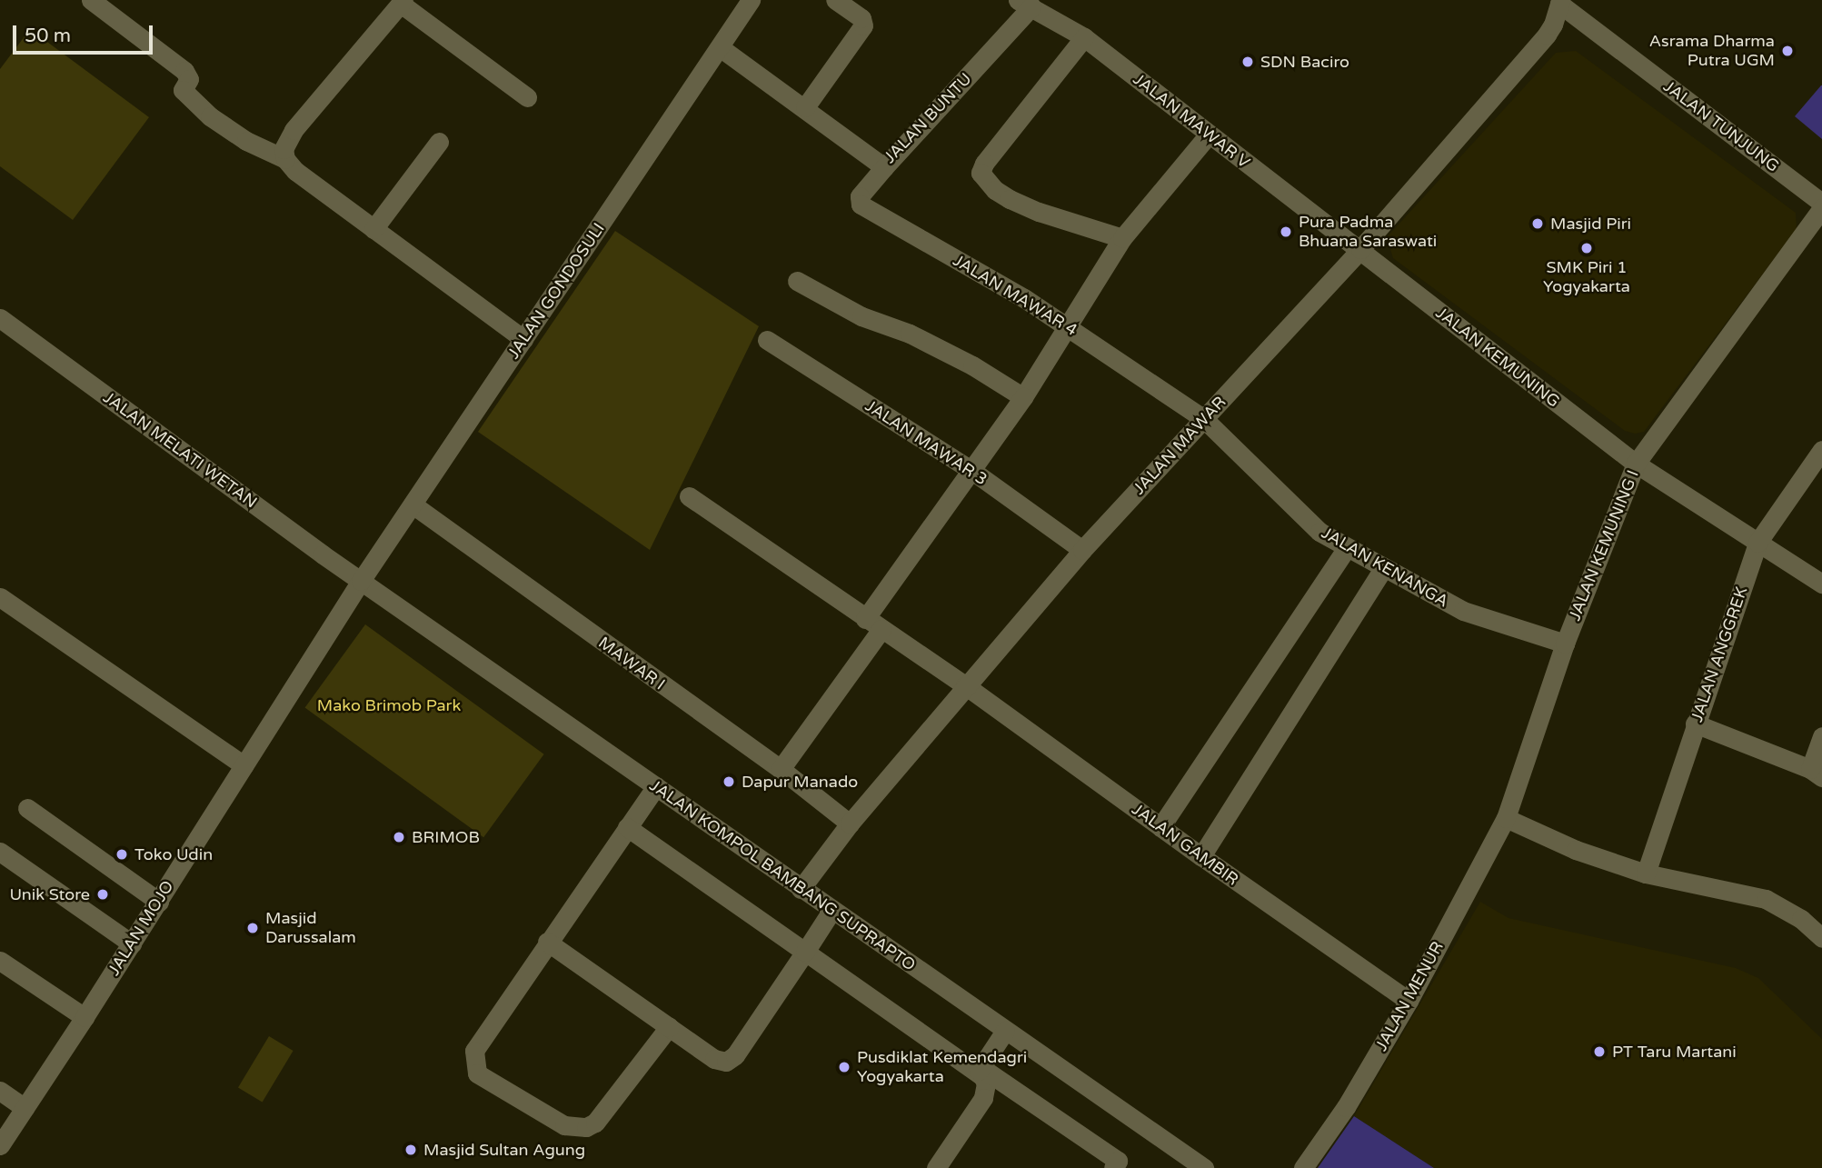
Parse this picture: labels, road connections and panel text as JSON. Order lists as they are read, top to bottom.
{
  "streets": {
    "street": [
      "JALAN BUNTU",
      "JALAN MAWAR V",
      "JALAN TUNJUNG",
      "JALAN GONDOSULI",
      "JALAN MAWAR 4",
      "JALAN KEMUNING",
      "JALAN MAWAR 3",
      "JALAN MAWAR",
      "JALAN MELATI WETAN",
      "JALAN KEMUNING I",
      "JALAN KENANGA",
      "JALAN ANGGREK",
      "MAWAR I",
      "JALAN GAMBIR",
      "JALAN KOMPOL BAMBANG SUPRAPTO",
      "JALAN MOJO",
      "JALAN MENUR"
    ]
  },
  "crossings": [
    ["JALAN BUNTU", "JALAN MAWAR V"],
    ["JALAN BUNTU", "JALAN GONDOSULI"],
    ["JALAN BUNTU", "JALAN MAWAR 4"],
    ["JALAN MAWAR V", "JALAN KEMUNING"],
    ["JALAN MAWAR V", "JALAN MAWAR"],
    ["JALAN TUNJUNG", "JALAN MAWAR"],
    ["JALAN GONDOSULI", "JALAN MELATI WETAN"],
    ["JALAN GONDOSULI", "MAWAR I"],
    ["JALAN GONDOSULI", "JALAN KOMPOL BAMBANG SUPRAPTO"],
    ["JALAN GONDOSULI", "JALAN MOJO"],
    ["JALAN MAWAR 4", "JALAN MAWAR"],
    ["JALAN MAWAR 4", "JALAN KENANGA"],
    ["JALAN KEMUNING", "JALAN MAWAR"],
    ["JALAN KEMUNING", "JALAN KEMUNING I"],
    ["JALAN KEMUNING", "JALAN ANGGREK"],
    ["JALAN MAWAR 3", "JALAN MAWAR"],
    ["JALAN MAWAR", "JALAN KENANGA"],
    ["JALAN MAWAR", "MAWAR I"],
    ["JALAN MAWAR", "JALAN GAMBIR"],
    ["JALAN MAWAR", "JALAN KOMPOL BAMBANG SUPRAPTO"],
    ["JALAN MELATI WETAN", "JALAN KOMPOL BAMBANG SUPRAPTO"],
    ["JALAN MELATI WETAN", "JALAN MOJO"],
    ["JALAN KEMUNING I", "JALAN KENANGA"],
    ["JALAN KEMUNING I", "JALAN MENUR"],
    ["JALAN GAMBIR", "JALAN MENUR"],
    ["JALAN KOMPOL BAMBANG SUPRAPTO", "JALAN MOJO"]
  ],
  "parks": ["Mako Brimob Park"],
  "places": [
    "Asrama Dharma Putra UGM",
    "SDN Baciro",
    "Masjid Piri",
    "Pura Padma Bhuana Saraswati",
    "SMK Piri 1 Yogyakarta",
    "Dapur Manado",
    "BRIMOB",
    "Toko Udin",
    "Unik Store",
    "Masjid Darussalam",
    "PT Taru Martani",
    "Pusdiklat Kemendagri Yogyakarta",
    "Masjid Sultan Agung"
  ],
  "scale_bar": "50 m"
}
